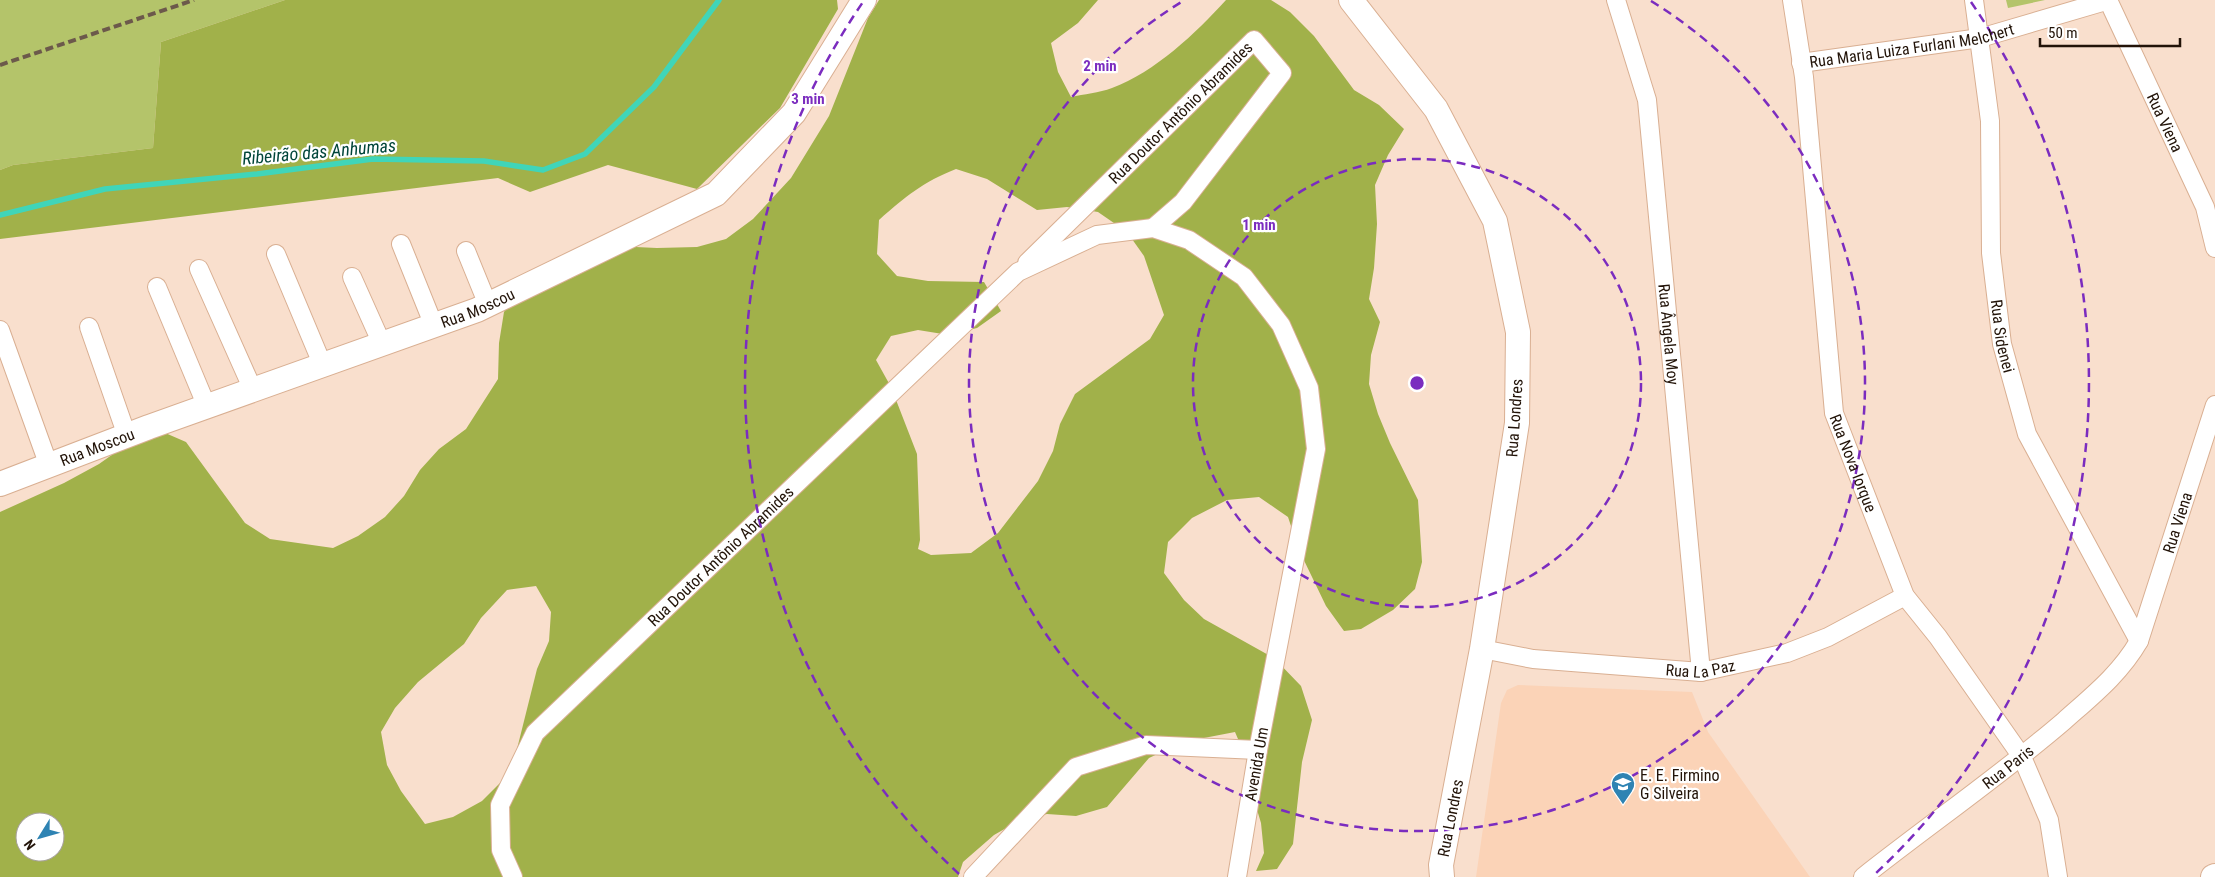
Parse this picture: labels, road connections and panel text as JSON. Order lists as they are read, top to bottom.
{
  "streets": {
    "street": [
      "Rua Maria Luiza Furlani Melchert",
      "Rua Doutor Antônio Abramides",
      "Rua Viena",
      "Rua Moscou",
      "Rua Ângela Moy",
      "Rua Sidenei",
      "Rua Londres",
      "Rua Nova Iorque",
      "Rua La Paz",
      "Avenida Um",
      "Rua Paris"
    ]
  },
  "crossings": [
    ["Rua Maria Luiza Furlani Melchert", "Rua Viena"],
    ["Rua Maria Luiza Furlani Melchert", "Rua Sidenei"],
    ["Rua Maria Luiza Furlani Melchert", "Rua Nova Iorque"],
    ["Rua Doutor Antônio Abramides", "Avenida Um"],
    ["Rua Viena", "Rua Sidenei"],
    ["Rua Viena", "Rua Paris"],
    ["Rua Ângela Moy", "Rua La Paz"],
    ["Rua Sidenei", "Rua Paris"],
    ["Rua Londres", "Rua La Paz"],
    ["Rua Nova Iorque", "Rua La Paz"],
    ["Rua Nova Iorque", "Rua Paris"]
  ],
  "water": ["Ribeirão das Anhumas"],
  "places": {
    "school or university": ["E. E. Firmino G Silveira"]
  },
  "scale_bar": "50 m",
  "north": "bottom left",
  "rings": ["2 min", "3 min", "1 min"]
}
